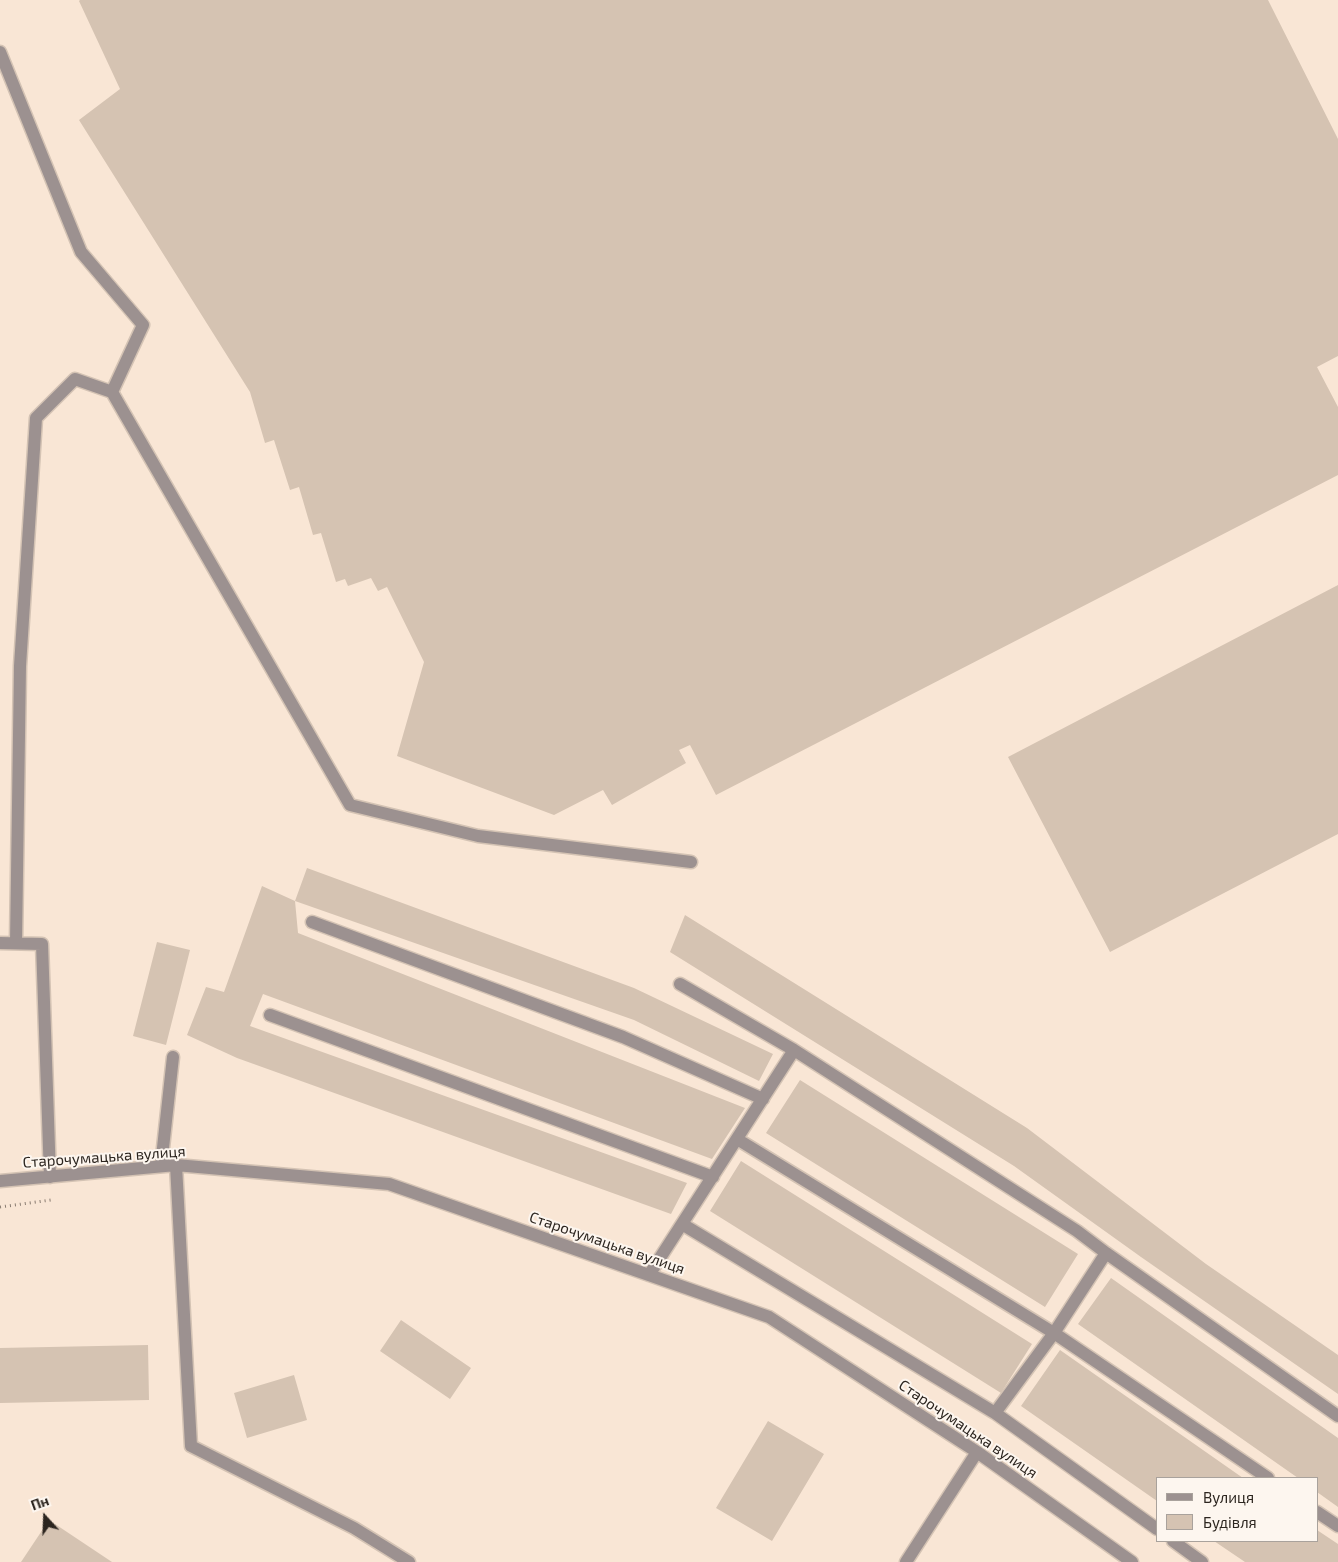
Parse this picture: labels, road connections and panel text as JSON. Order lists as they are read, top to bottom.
{
  "streets": {
    "street": ["Старочумацька вулиця"]
  },
  "legend": ["Вулиця", "Будівля"],
  "north": "top"
}
